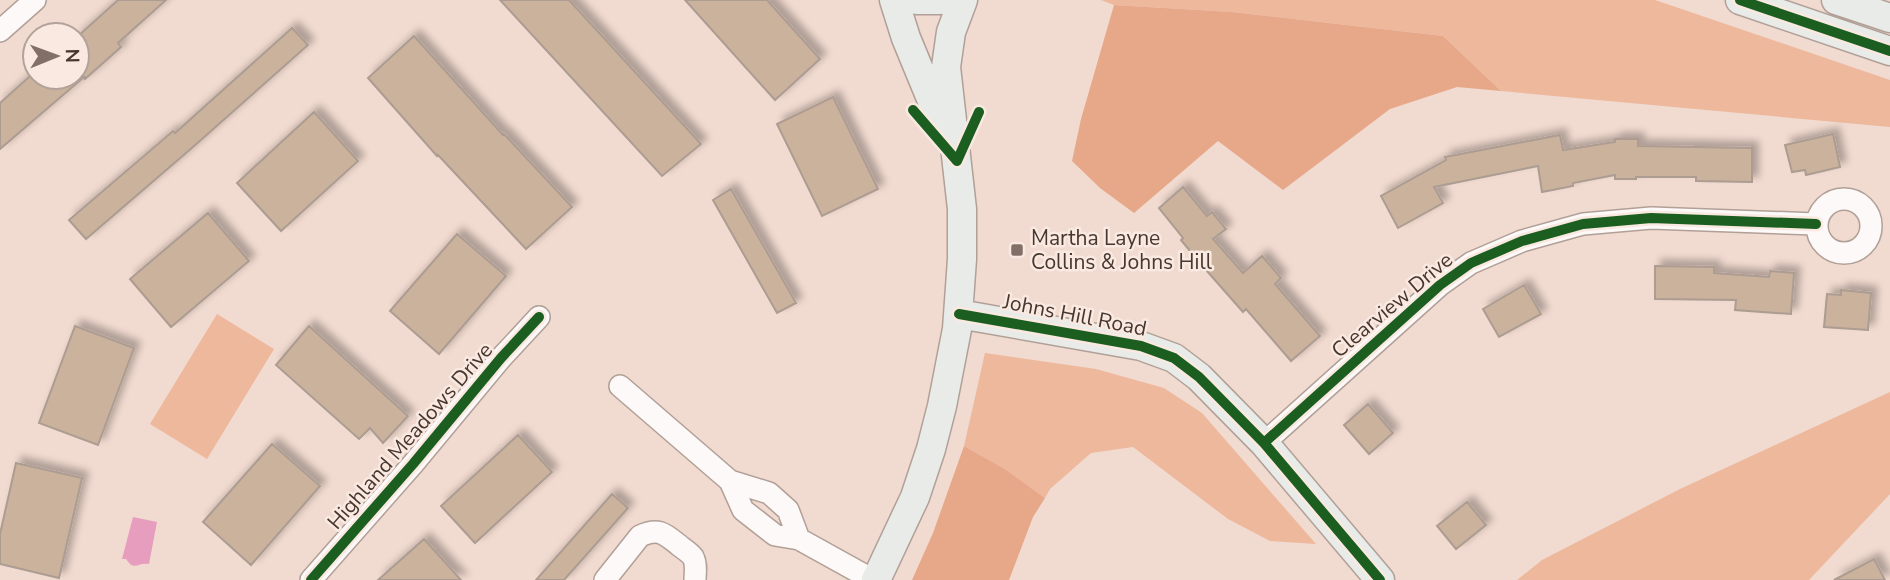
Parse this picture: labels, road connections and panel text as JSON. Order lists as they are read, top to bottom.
{
  "streets": {
    "main road": ["Johns Hill Road"],
    "street": ["Clearview Drive", "Highland Meadows Drive"]
  },
  "crossings": [
    ["Clearview Drive", "Johns Hill Road"]
  ],
  "places": {
    "transit": ["Martha Layne Collins & Johns Hill"]
  },
  "north": "right"
}
